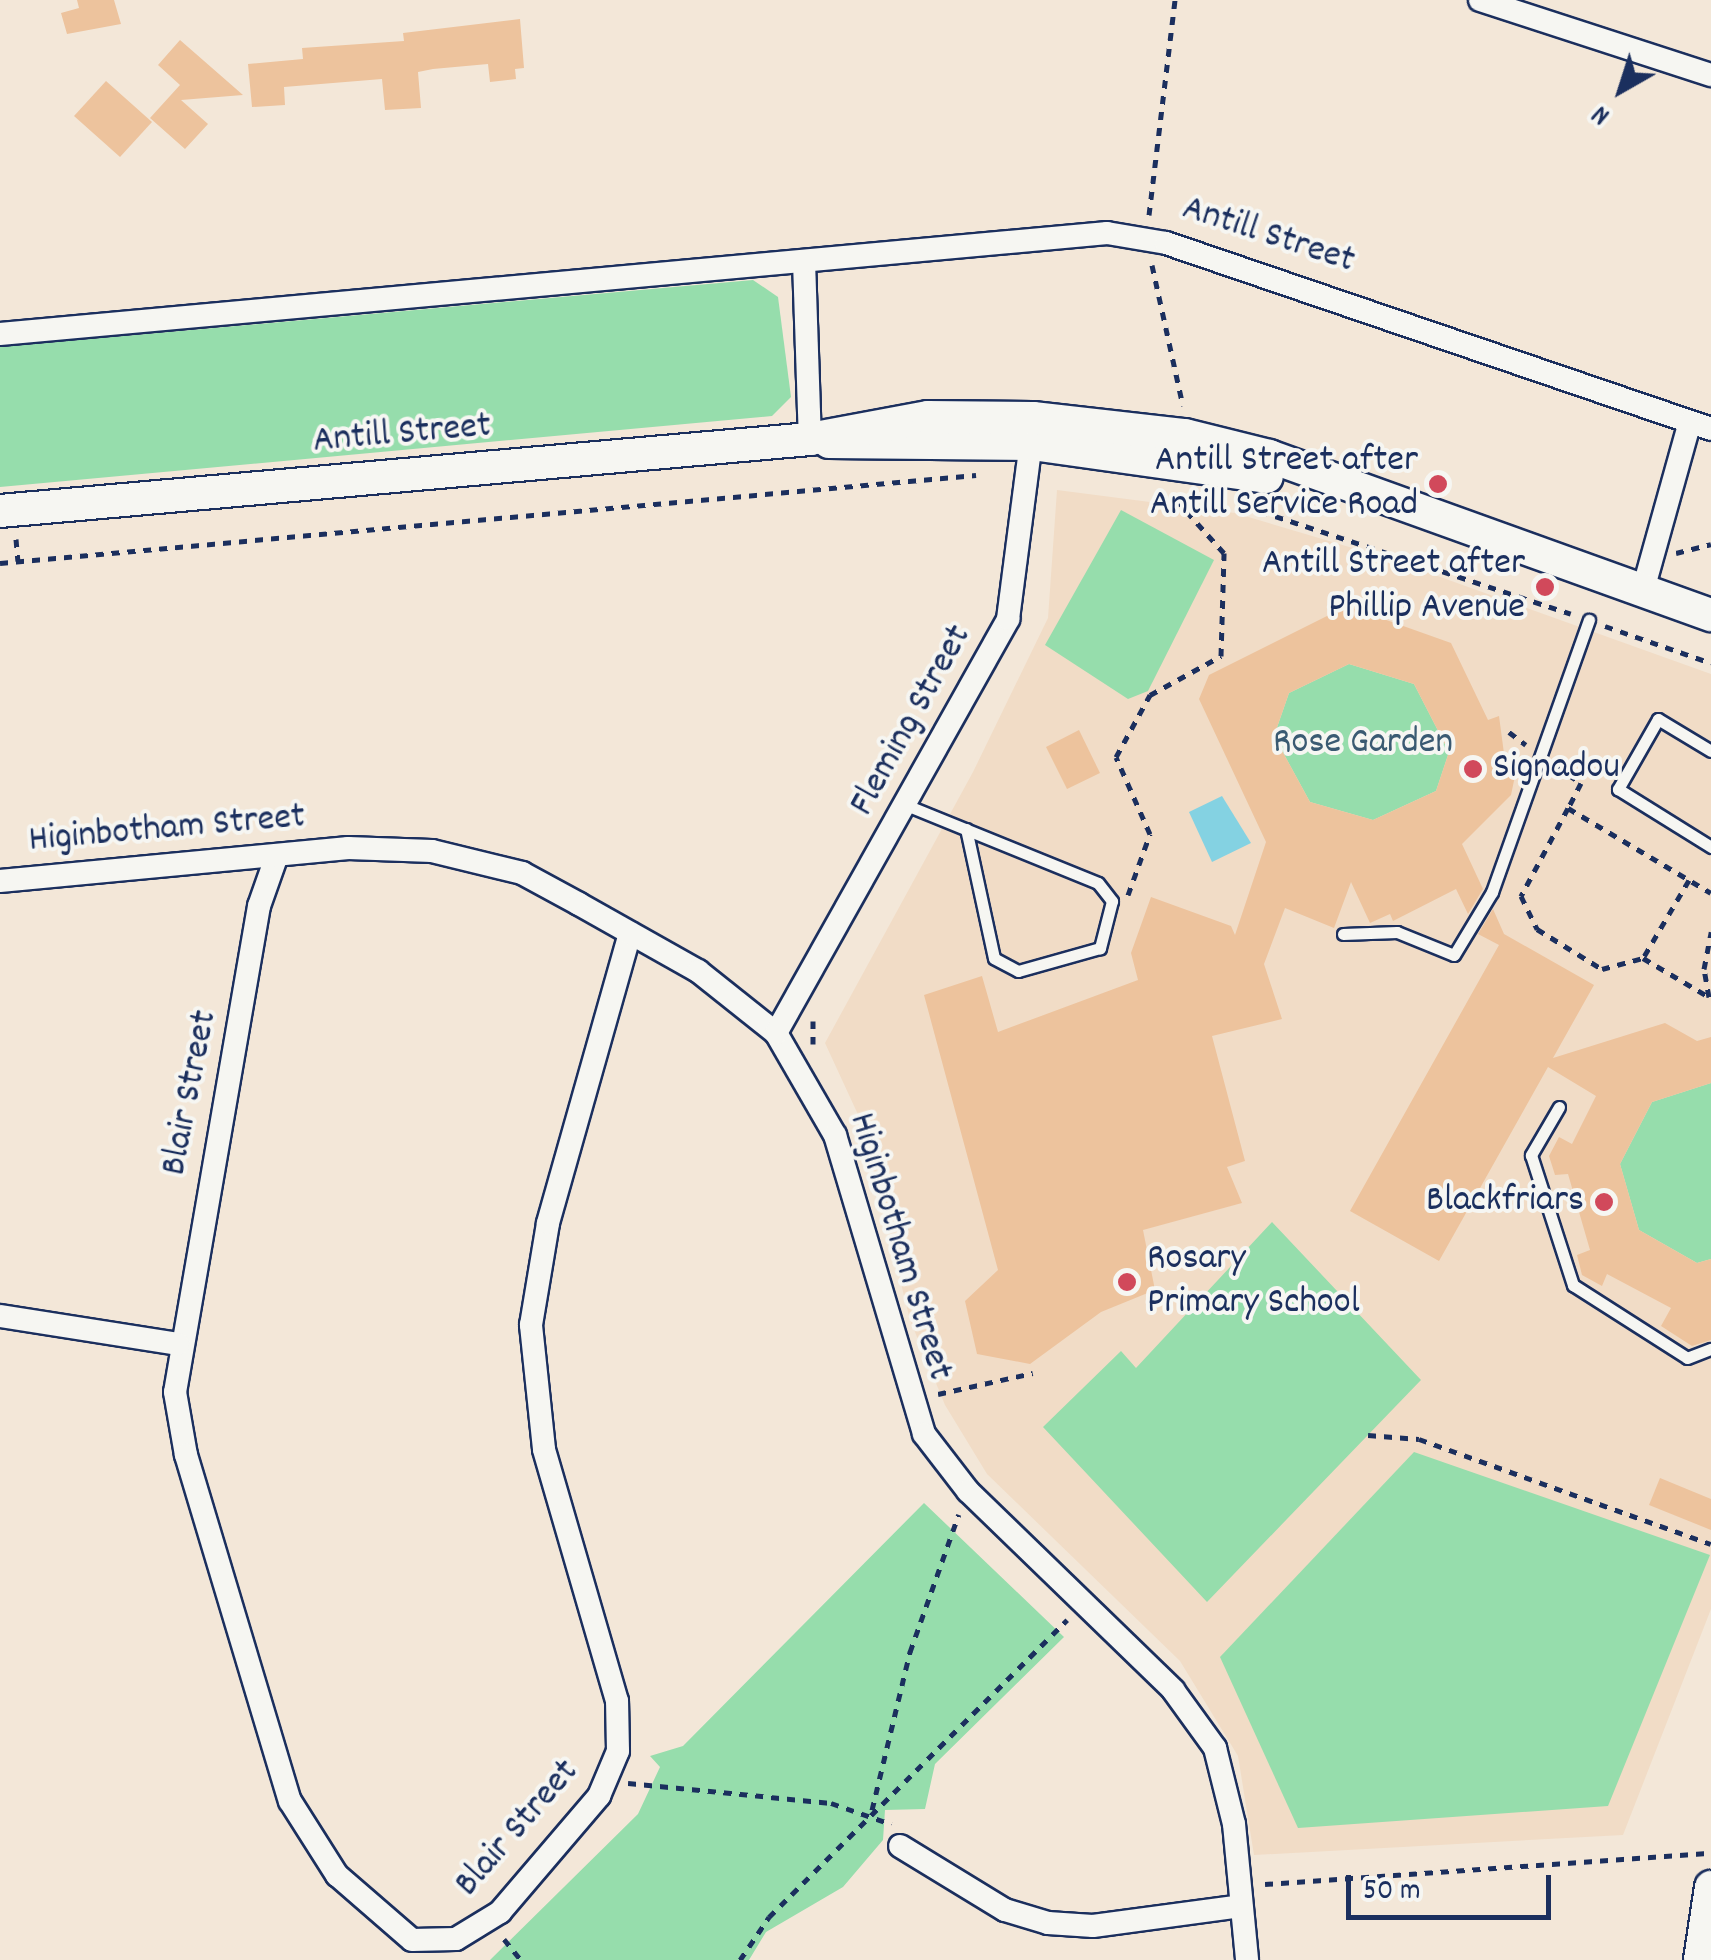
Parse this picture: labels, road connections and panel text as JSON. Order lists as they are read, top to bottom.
{
  "streets": {
    "main road": ["Antill Street"],
    "street": ["Fleming Street", "Higinbotham Street", "Blair Street"]
  },
  "crossings": [
    ["Antill Street", "Fleming Street"],
    ["Fleming Street", "Higinbotham Street"],
    ["Higinbotham Street", "Blair Street"]
  ],
  "parks": ["Rose Garden"],
  "places": [
    "Antill Street after Antill Service Road",
    "Antill Street after Phillip Avenue",
    "Signadou",
    "Blackfriars",
    "Rosary Primary School"
  ],
  "scale_bar": "50 m",
  "north": "bottom left"
}
